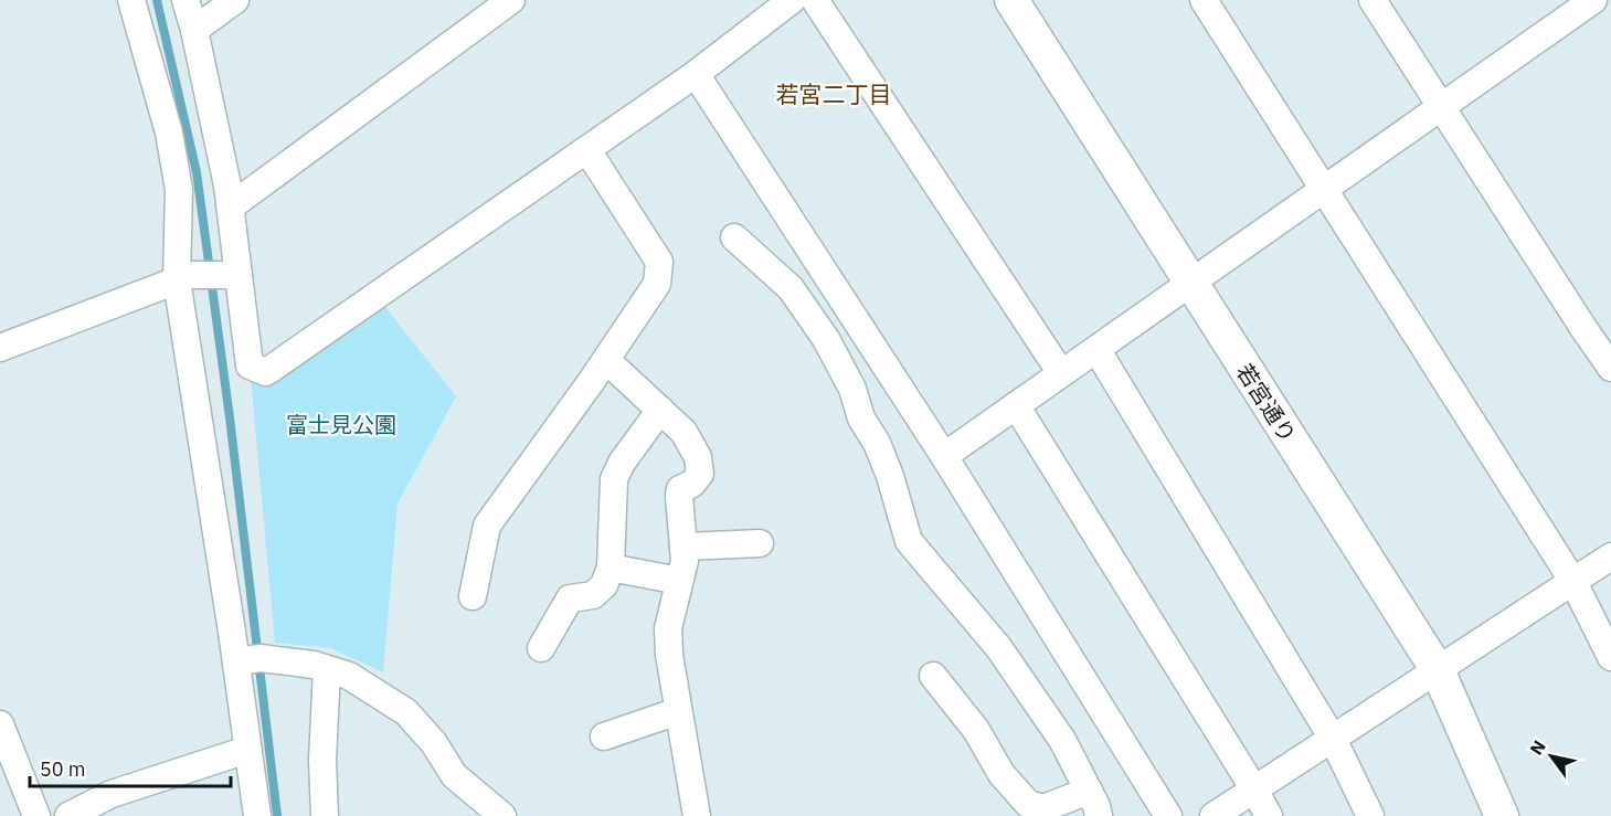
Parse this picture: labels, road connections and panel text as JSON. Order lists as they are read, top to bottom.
{
  "streets": {
    "street": ["若宮通り"]
  },
  "districts": ["若宮二丁目"],
  "parks": ["富士見公園"],
  "scale_bar": "50 m",
  "north": "top left"
}
